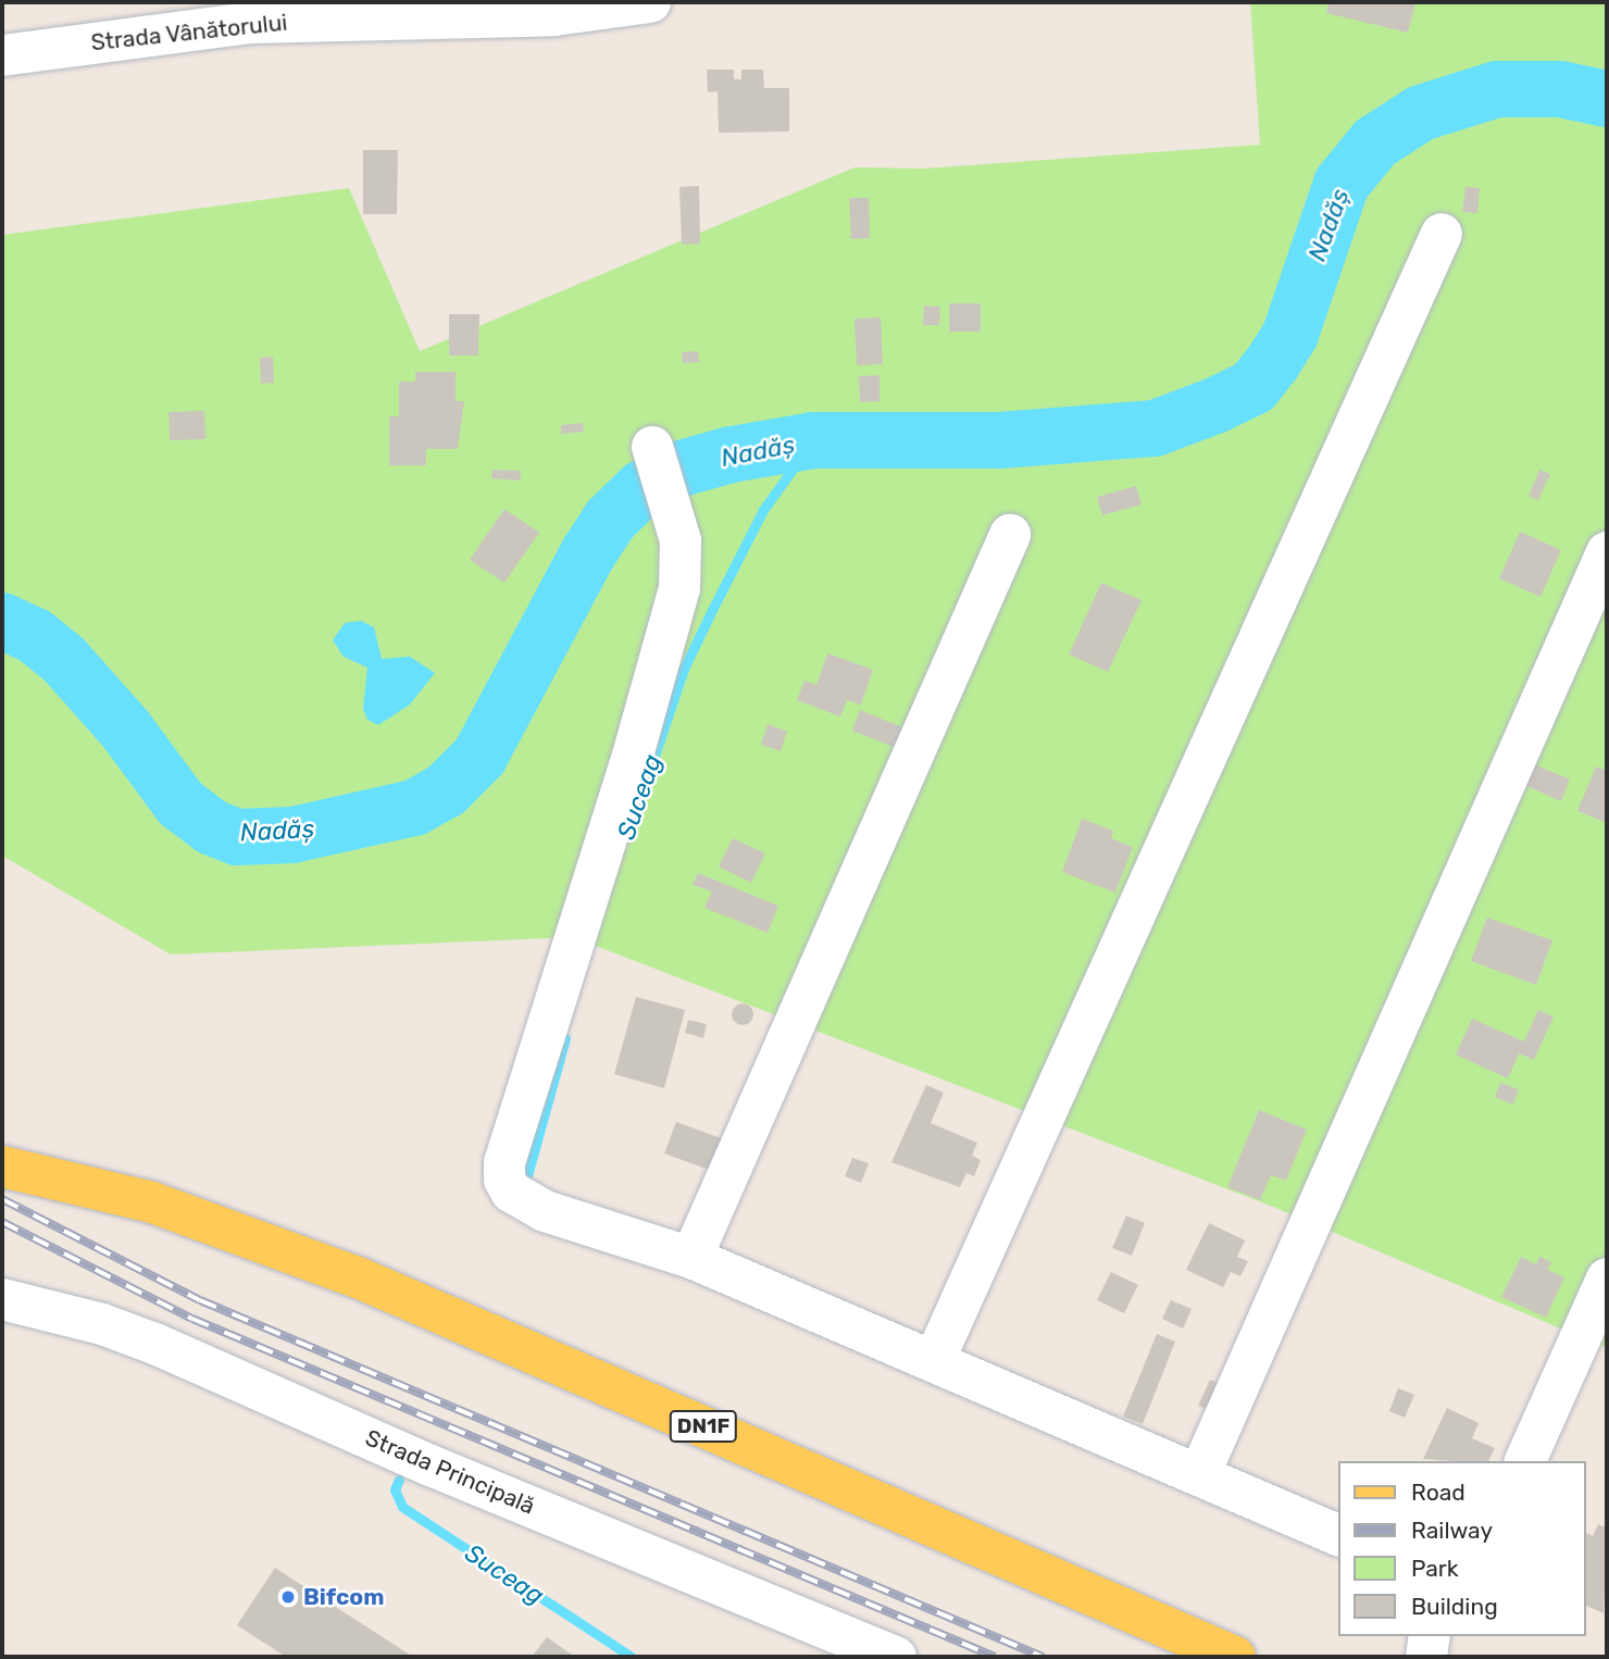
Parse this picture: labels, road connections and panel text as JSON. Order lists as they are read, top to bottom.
{
  "streets": {
    "main road": ["DN1F"],
    "street": ["Strada Vânătorului", "Strada Principală"]
  },
  "water": ["Nadăș", "Suceag"],
  "places": ["Bifcom"],
  "legend": [
    "Road",
    "Railway",
    "Park",
    "Building"
  ]
}
